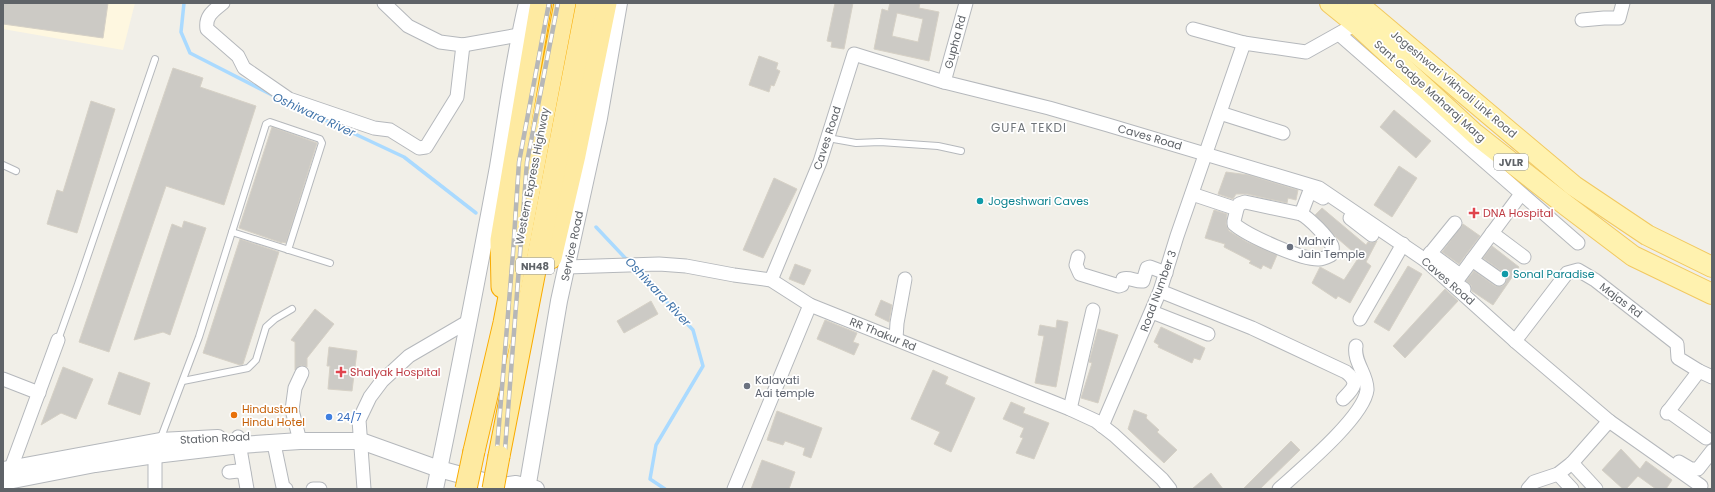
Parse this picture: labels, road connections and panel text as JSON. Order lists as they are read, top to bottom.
{
  "streets": {
    "highway": ["Western Express Highway", "NH48"],
    "main road": ["Jogeshwari Vikhroli Link Road", "Sant Gadge Maharaj Marg", "JVLR"],
    "street": [
      "Gupha Rd",
      "Caves Road",
      "Service Road",
      "Road Number 3",
      "Majas Rd",
      "RR Thakur Rd",
      "Station Road"
    ]
  },
  "crossings": [
    ["Gupha Rd", "Caves Road"],
    ["Caves Road", "Road Number 3"],
    ["Caves Road", "Majas Rd"],
    ["Caves Road", "RR Thakur Rd"],
    ["Service Road", "RR Thakur Rd"],
    ["Service Road", "Station Road"],
    ["Road Number 3", "RR Thakur Rd"]
  ],
  "districts": ["GUFA TEKDI"],
  "water": ["Oshiwara River"],
  "places": {
    "other": [
      "Jogeshwari Caves",
      "Mahvir Jain Temple",
      "Sonal Paradise",
      "Kalavati Aai temple",
      "Hindustan Hindu Hotel",
      "24/7"
    ],
    "health": ["DNA Hospital", "Shalyak Hospital"]
  }
}
